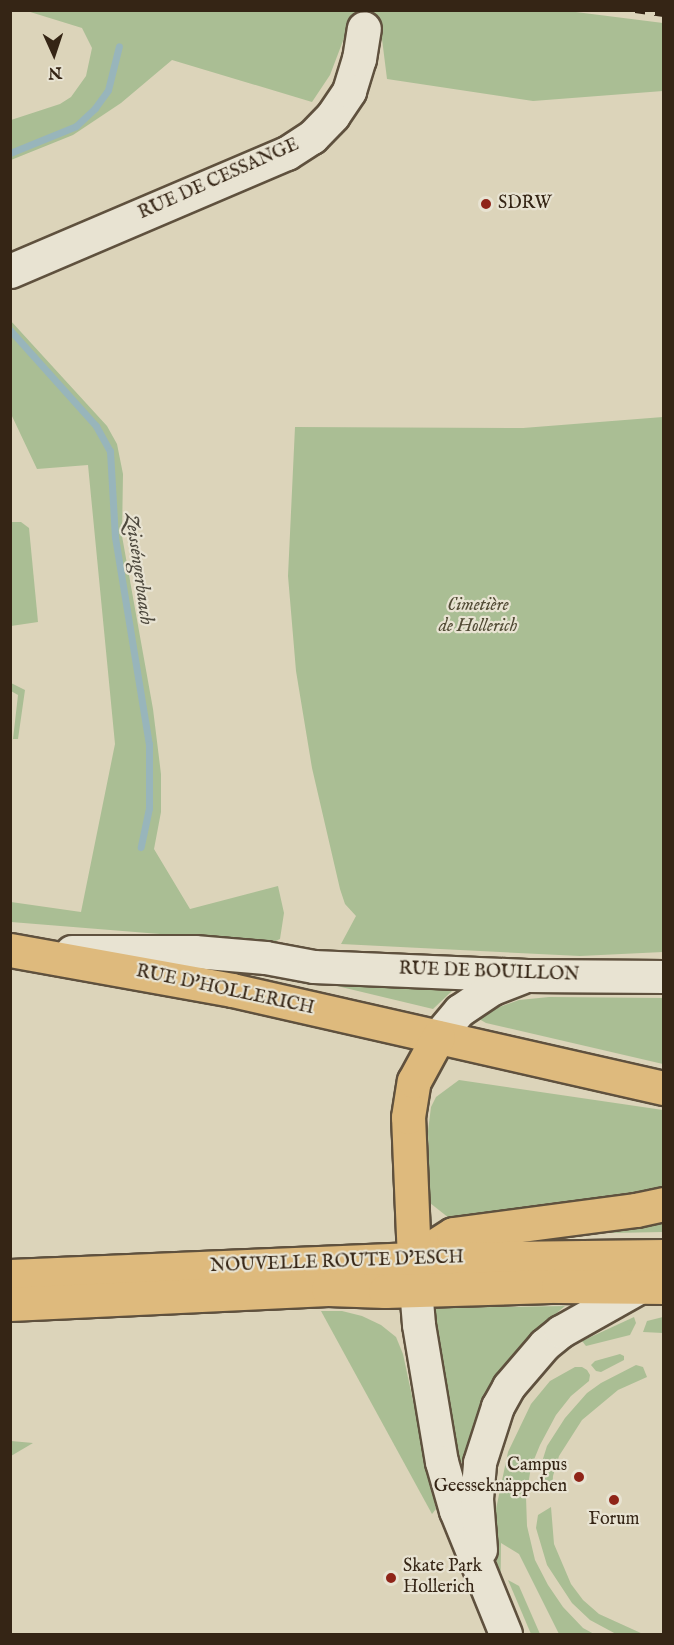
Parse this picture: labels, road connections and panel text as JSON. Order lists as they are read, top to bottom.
{
  "streets": {
    "main road": ["RUE DE CESSANGE", "RUE D'HOLLERICH", "NOUVELLE ROUTE D'ESCH"],
    "street": ["RUE DE BOUILLON"]
  },
  "crossings": [
    ["RUE DE BOUILLON", "RUE D'HOLLERICH"]
  ],
  "water": ["Zeisséngerbaach"],
  "parks": ["Cimetière de Hollerich"],
  "places": [
    "SDRW",
    "Campus Geesseknäppchen",
    "Forum",
    "Skate Park Hollerich"
  ],
  "north": "bottom"
}
